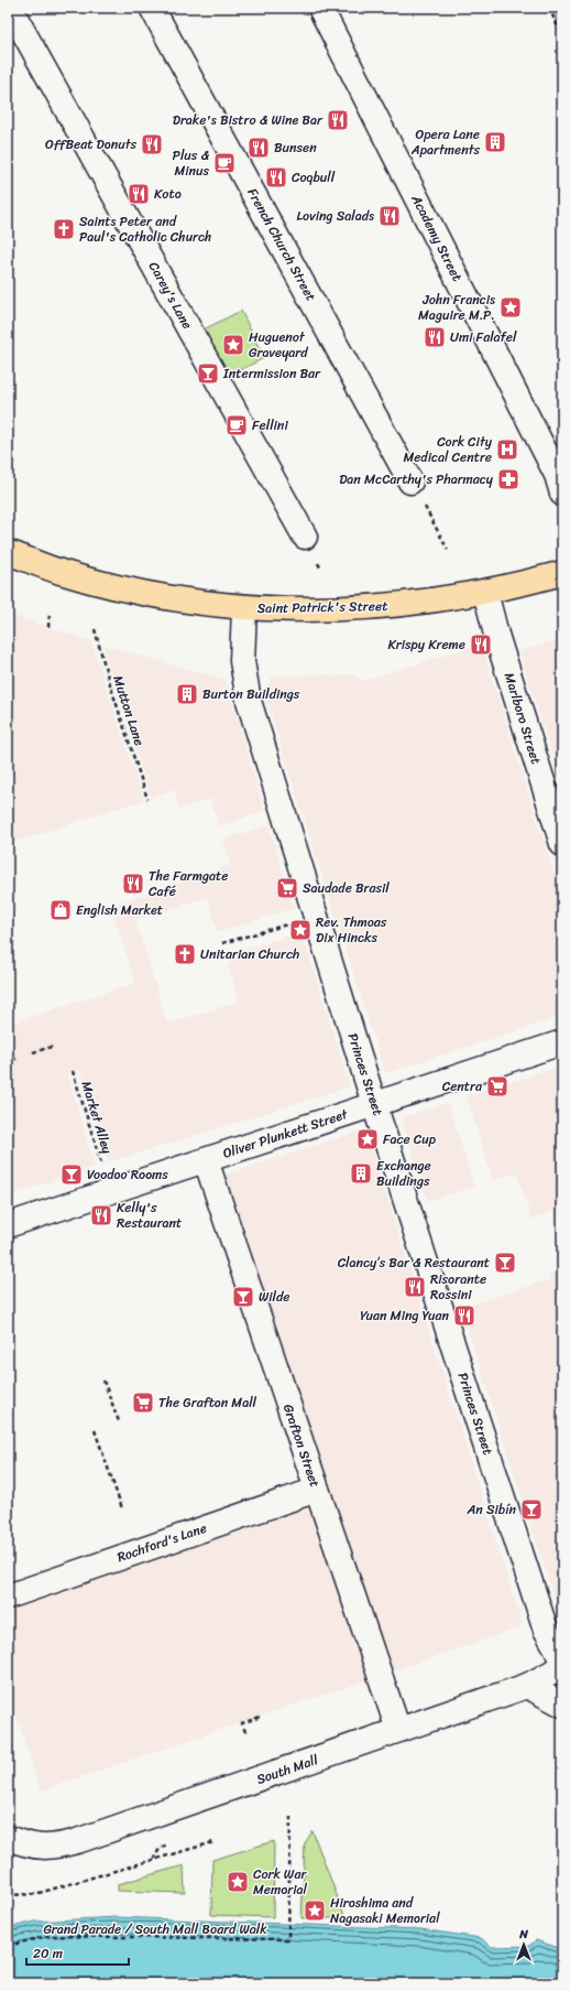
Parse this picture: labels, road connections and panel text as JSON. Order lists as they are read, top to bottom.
{
  "streets": {
    "highway": ["Saint Patrick's Street"],
    "street": [
      "Academy Street",
      "French Church Street",
      "Carey's Lane",
      "Marlboro Street",
      "Princes Street",
      "Oliver Plunkett Street",
      "Grafton Street",
      "Rochford's Lane",
      "South Mall"
    ],
    "path": ["Mutton Lane", "Market Alley", "Grand Parade / South Mall Board Walk"]
  },
  "crossings": [
    ["Saint Patrick's Street", "Marlboro Street"],
    ["Saint Patrick's Street", "Princes Street"],
    ["Princes Street", "Oliver Plunkett Street"],
    ["Oliver Plunkett Street", "Grafton Street"],
    ["Grafton Street", "Rochford's Lane"],
    ["Grafton Street", "South Mall"]
  ],
  "places": {
    "restaurant": [
      "Drake's Bistro & Wine Bar",
      "OffBeat Donuts",
      "Bunsen",
      "Coqbull",
      "Koto",
      "Loving Salads",
      "Umi Falafel",
      "Krispy Kreme",
      "The Farmgate Café",
      "Kelly's Restaurant",
      "Risorante Rossini",
      "Yuan Ming Yuan"
    ],
    "building": ["Opera Lane Apartments", "Burton Buildings", "Exchange Buildings"],
    "cafe": ["Plus & Minus", "Fellini"],
    "church": ["Saints Peter and Paul's Catholic Church", "Unitarian Church"],
    "place": [
      "John Francis Maguire M.P.",
      "Huguenot Graveyard",
      "Rev. Thmoas Dix Hincks",
      "Face Cup",
      "Cork War Memorial",
      "Hiroshima and Nagasaki Memorial"
    ],
    "bar": [
      "Intermission Bar",
      "Voodoo Rooms",
      "Clancy’s Bar & Restaurant",
      "Wilde",
      "An Sibín"
    ],
    "hospital": ["Cork City Medical Centre"],
    "pharmacy": ["Dan McCarthy's Pharmacy"],
    "supermarket": ["Saudade Brasil", "Centra", "The Grafton Mall"],
    "shop": ["English Market"]
  },
  "scale_bar": "20 m",
  "north": "top"
}
